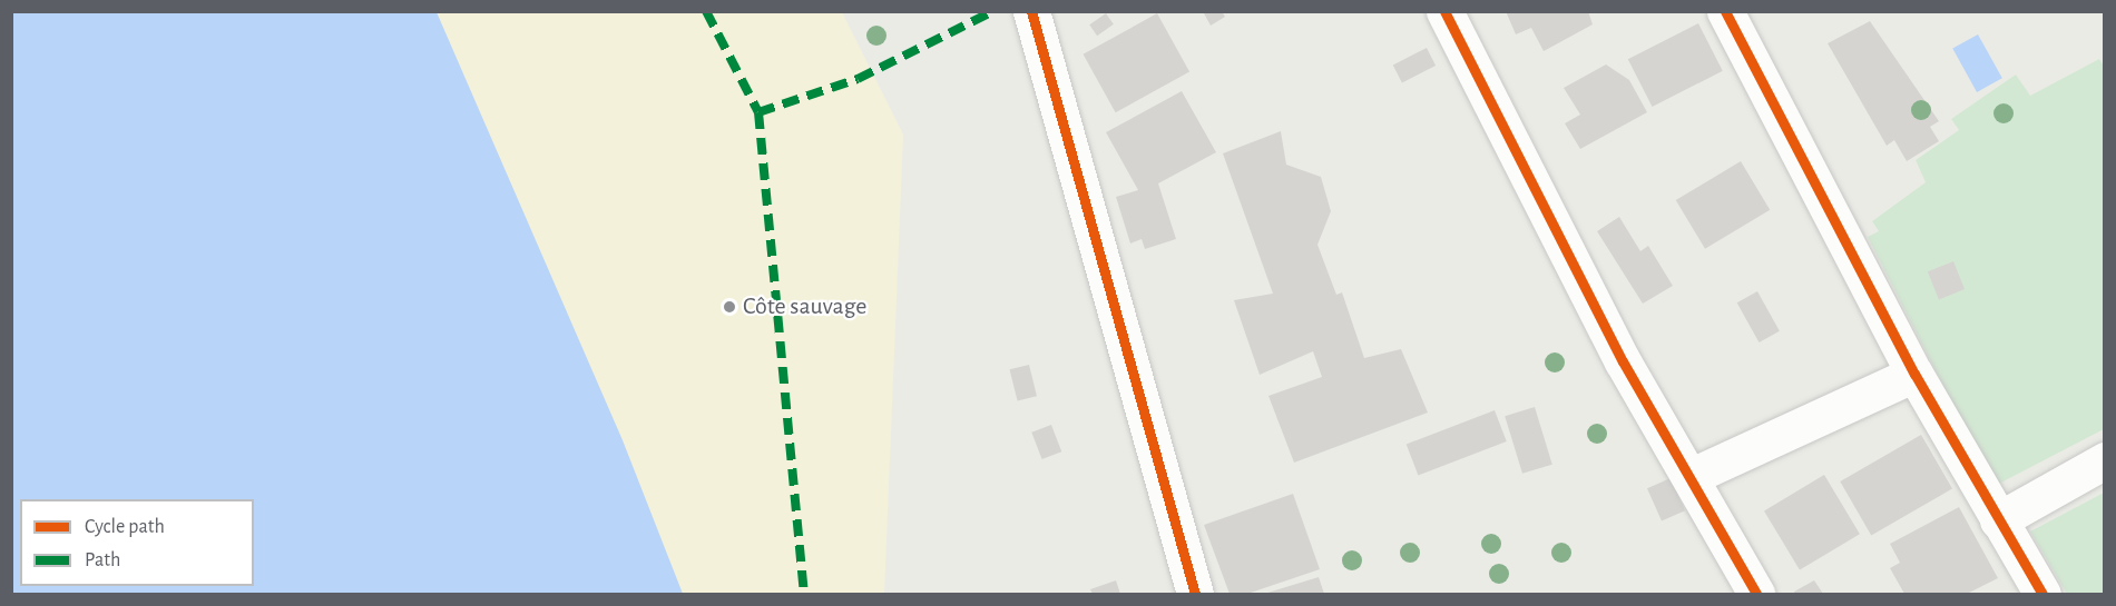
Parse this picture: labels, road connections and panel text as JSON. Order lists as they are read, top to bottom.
{
  "places": ["Côte sauvage"],
  "legend": ["Cycle path", "Path"]
}
